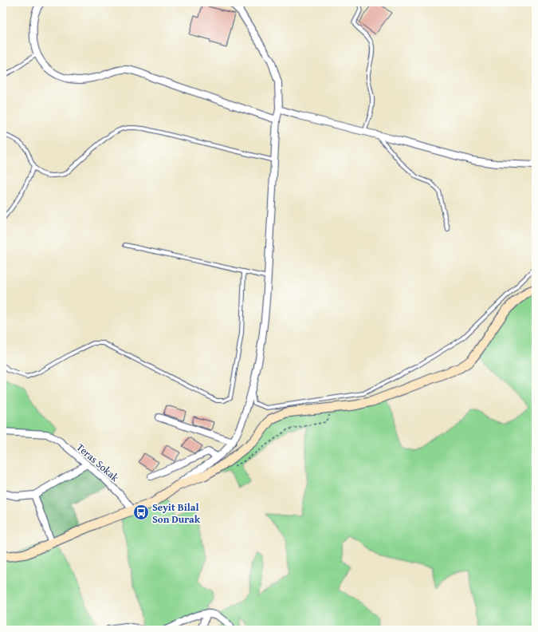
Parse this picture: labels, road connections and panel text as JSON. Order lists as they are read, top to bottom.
{
  "streets": {
    "street": ["Teras Sokak"]
  },
  "places": {
    "bus stop": ["Seyit Bilal Son Durak"]
  }
}
